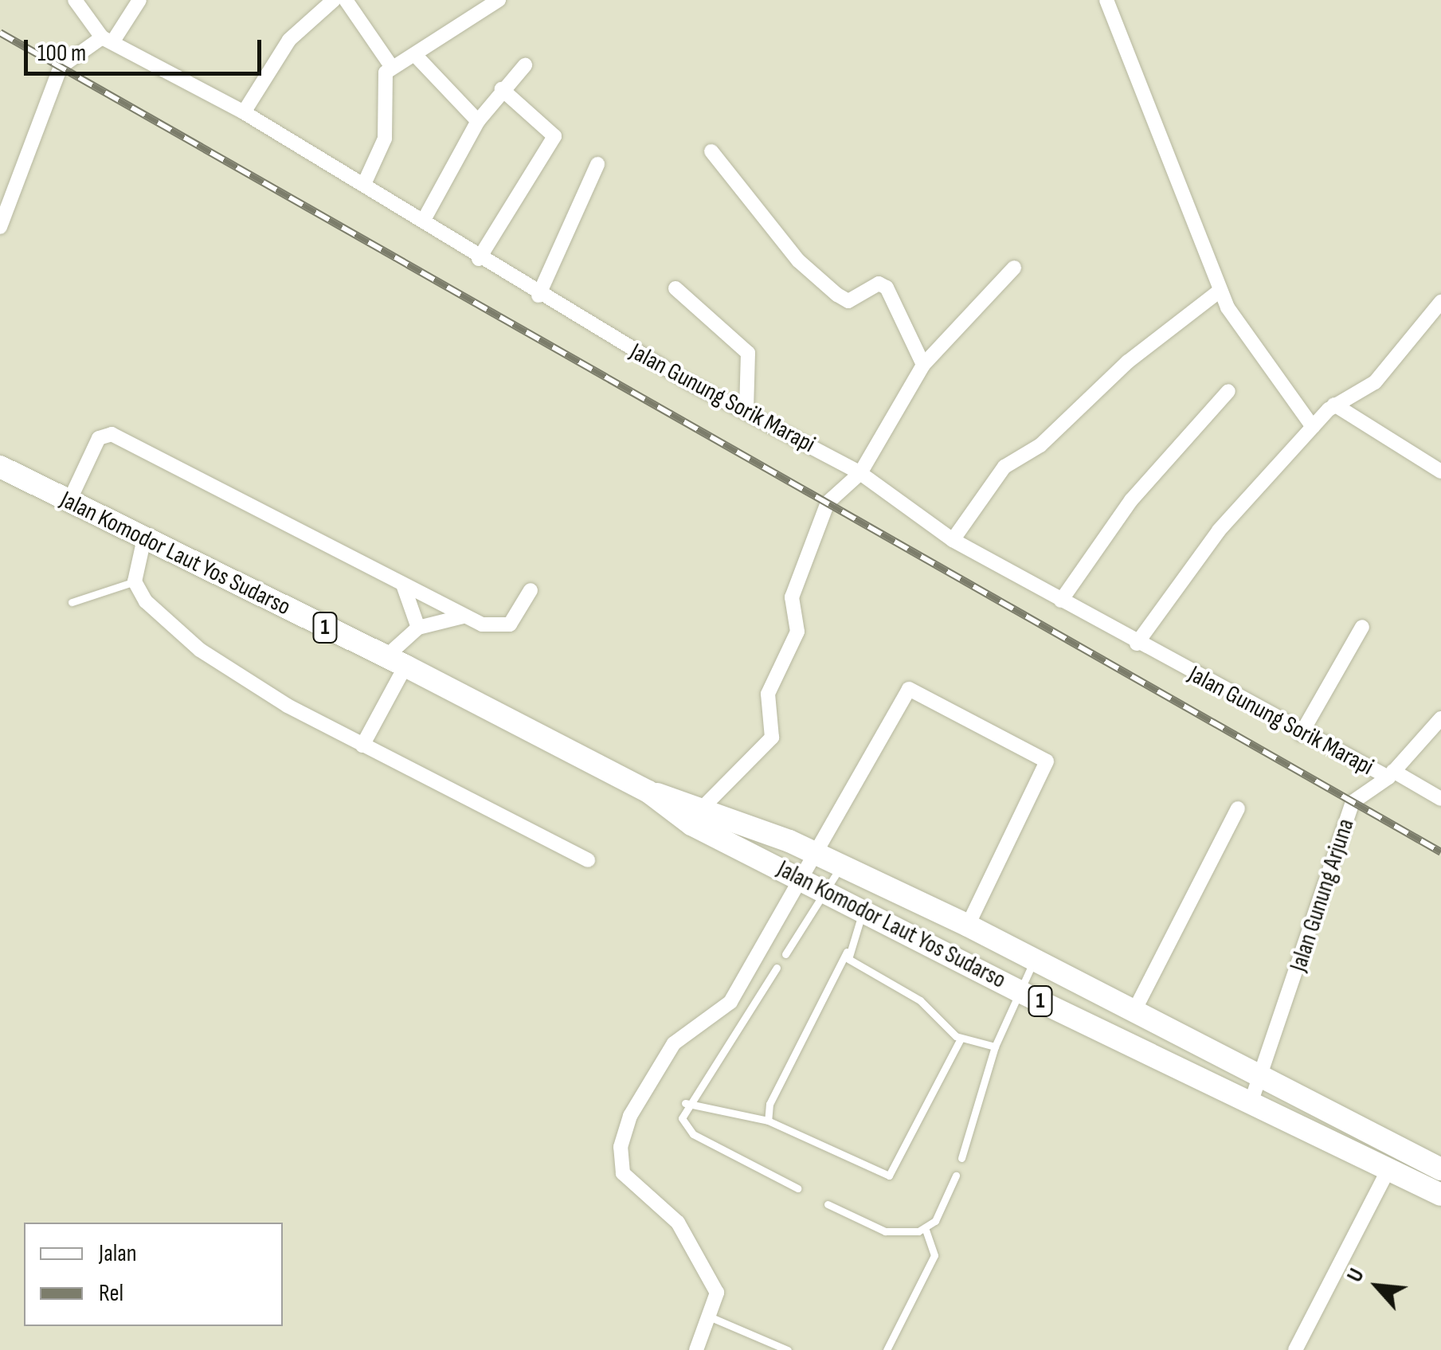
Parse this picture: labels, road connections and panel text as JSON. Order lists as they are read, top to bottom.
{
  "streets": {
    "highway": ["Jalan Komodor Laut Yos Sudarso", "1"],
    "street": ["Jalan Gunung Sorik Marapi", "Jalan Gunung Arjuna"]
  },
  "crossings": [
    ["Jalan Gunung Sorik Marapi", "Jalan Gunung Arjuna"],
    ["Jalan Komodor Laut Yos Sudarso", "Jalan Gunung Arjuna"]
  ],
  "legend": ["Jalan", "Rel"],
  "scale_bar": "100 m",
  "north": "top left"
}
